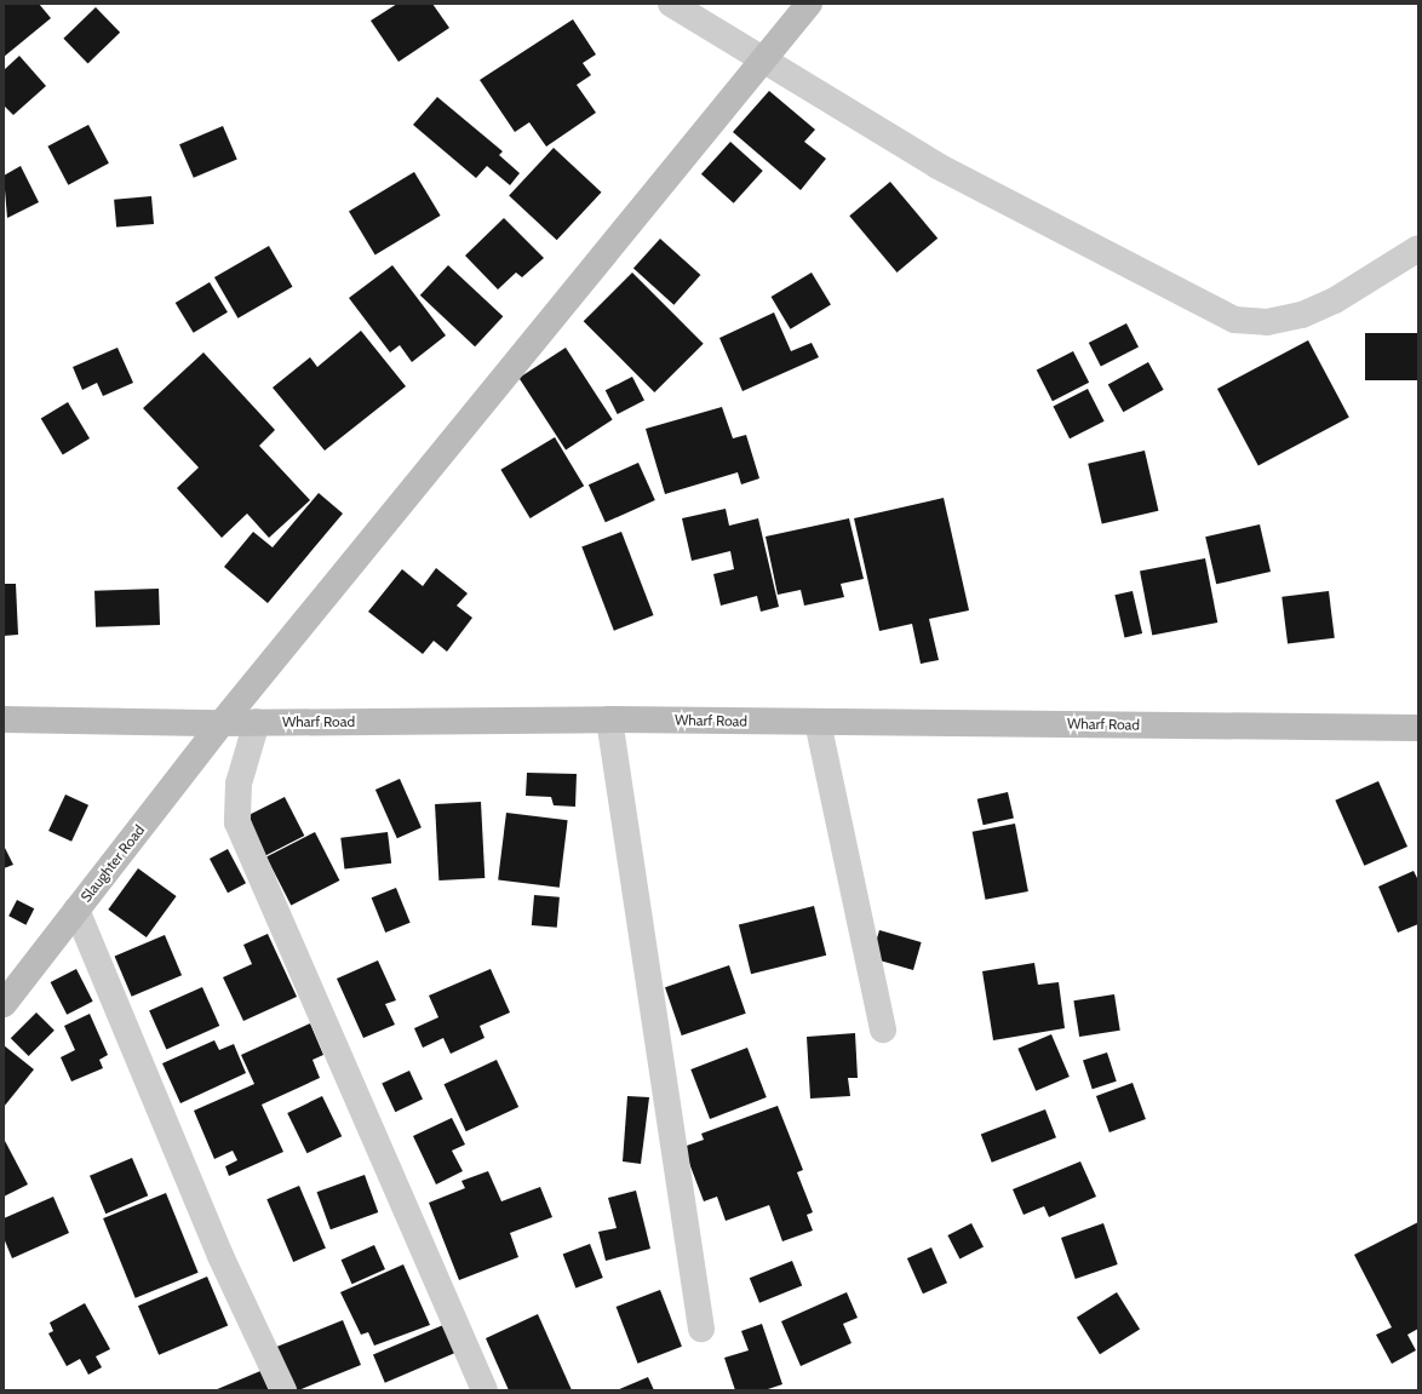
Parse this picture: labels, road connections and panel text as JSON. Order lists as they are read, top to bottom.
{
  "streets": {
    "main road": ["Wharf Road", "Slaughter Road"]
  },
  "crossings": [
    ["Wharf Road", "Slaughter Road"]
  ]
}
